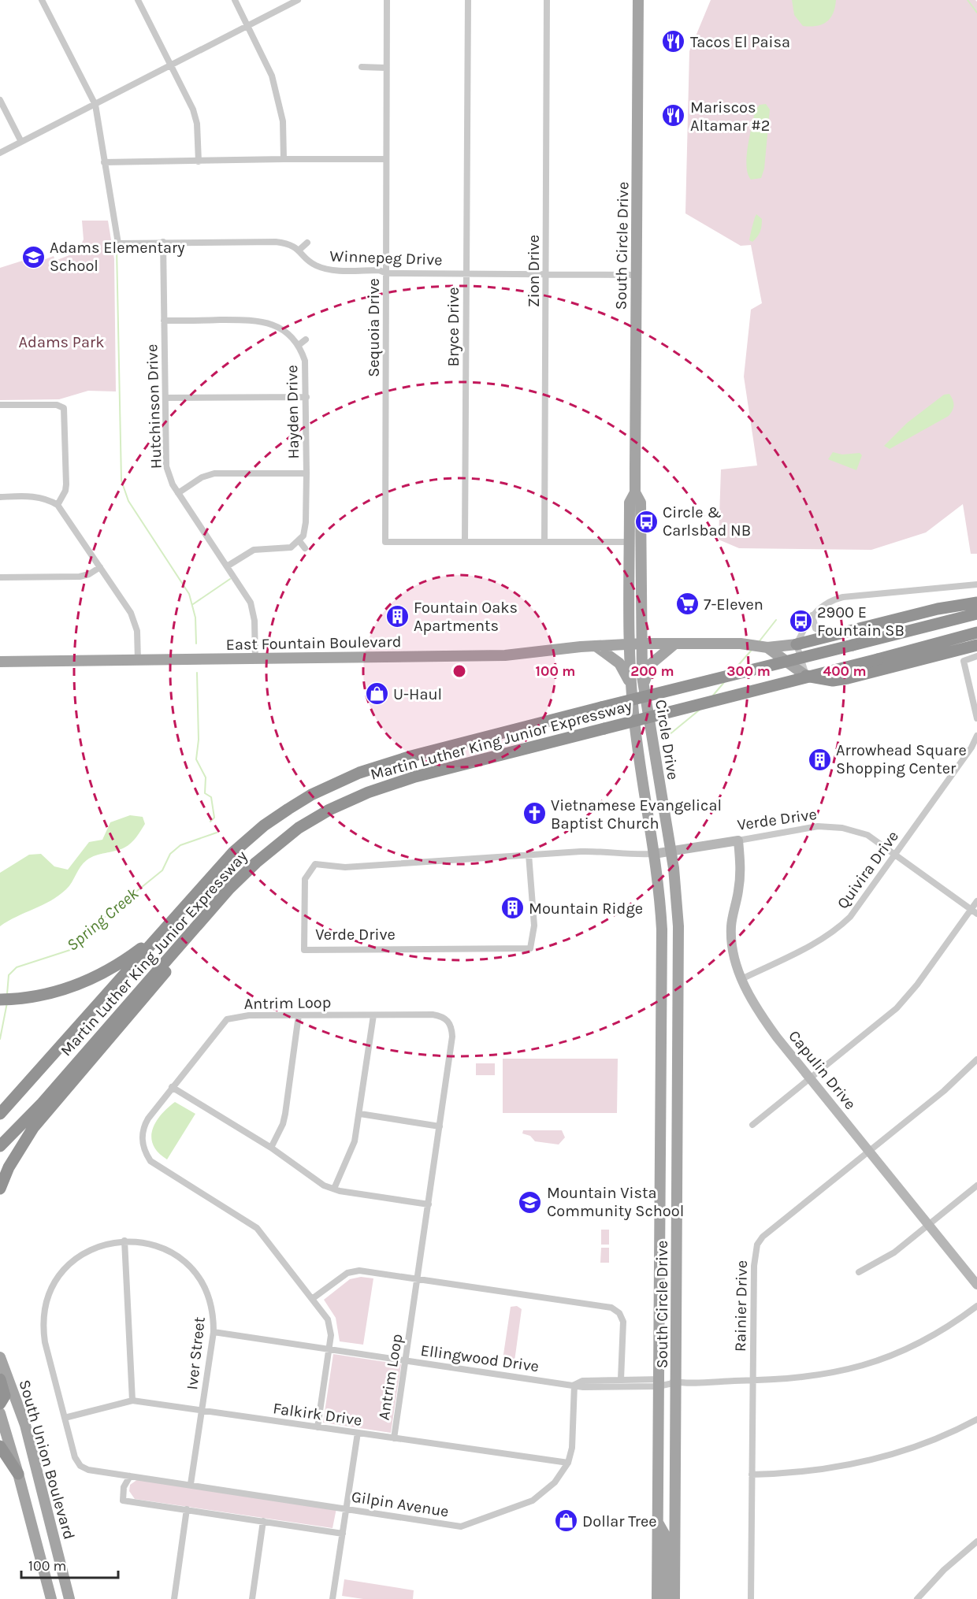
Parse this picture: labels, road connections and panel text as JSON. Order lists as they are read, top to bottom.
{
  "streets": {
    "highway": ["Martin Luther King Junior Expressway"],
    "main road": [
      "South Circle Drive",
      "East Fountain Boulevard",
      "Circle Drive",
      "South Union Boulevard"
    ],
    "street": [
      "Winnepeg Drive",
      "Zion Drive",
      "Bryce Drive",
      "Sequoia Drive",
      "Hutchinson Drive",
      "Hayden Drive",
      "Verde Drive",
      "Quivira Drive",
      "Antrim Loop",
      "Capulin Drive",
      "Rainier Drive",
      "Iver Street",
      "Ellingwood Drive",
      "Falkirk Drive",
      "Gilpin Avenue"
    ]
  },
  "crossings": [
    ["South Circle Drive", "Winnepeg Drive"],
    ["South Circle Drive", "East Fountain Boulevard"],
    ["South Circle Drive", "Circle Drive"],
    ["South Circle Drive", "Ellingwood Drive"],
    ["Winnepeg Drive", "Zion Drive"],
    ["Winnepeg Drive", "Bryce Drive"],
    ["Winnepeg Drive", "Sequoia Drive"],
    ["Winnepeg Drive", "Hutchinson Drive"],
    ["Bryce Drive", "Sequoia Drive"],
    ["Hutchinson Drive", "Hayden Drive"],
    ["Hutchinson Drive", "East Fountain Boulevard"],
    ["East Fountain Boulevard", "Circle Drive"],
    ["Circle Drive", "Verde Drive"],
    ["Verde Drive", "Quivira Drive"],
    ["Verde Drive", "Capulin Drive"],
    ["Quivira Drive", "Capulin Drive"],
    ["Antrim Loop", "Ellingwood Drive"],
    ["Antrim Loop", "Falkirk Drive"],
    ["Capulin Drive", "Rainier Drive"],
    ["Rainier Drive", "Ellingwood Drive"],
    ["Iver Street", "Ellingwood Drive"],
    ["Iver Street", "Falkirk Drive"],
    ["Iver Street", "Gilpin Avenue"],
    ["Ellingwood Drive", "Gilpin Avenue"],
    ["Falkirk Drive", "Gilpin Avenue"]
  ],
  "water": ["Spring Creek"],
  "parks": ["Adams Park"],
  "places": {
    "restaurant": ["Tacos El Paisa", "Mariscos Altamar #2"],
    "school or university": ["Adams Elementary School", "Mountain Vista Community School"],
    "bus stop": ["Circle & Carlsbad NB", "2900 E Fountain SB"],
    "supermarket": ["7-Eleven"],
    "building": ["Fountain Oaks Apartments", "Arrowhead Square Shopping Center", "Mountain Ridge"],
    "shop": ["U-Haul", "Dollar Tree"],
    "church": ["Vietnamese Evangelical Baptist Church"]
  },
  "scale_bar": "100 m",
  "rings": [
    "100 m",
    "200 m",
    "300 m",
    "400 m"
  ]
}
